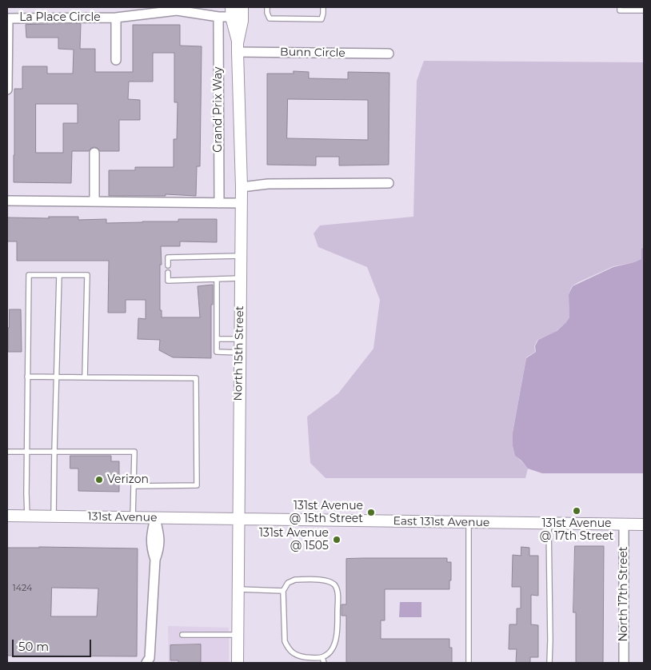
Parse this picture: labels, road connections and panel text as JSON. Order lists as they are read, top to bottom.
{
  "streets": {
    "street": [
      "La Place Circle",
      "Bunn Circle",
      "Grand Prix Way",
      "North 15th Street",
      "131st Avenue",
      "East 131st Avenue",
      "North 17th Street"
    ]
  },
  "crossings": [
    ["La Place Circle", "Grand Prix Way"],
    ["La Place Circle", "North 15th Street"],
    ["Bunn Circle", "North 15th Street"],
    ["North 15th Street", "131st Avenue"],
    ["North 15th Street", "East 131st Avenue"],
    ["131st Avenue", "East 131st Avenue"],
    ["East 131st Avenue", "North 17th Street"]
  ],
  "places": [
    "Verizon",
    "131st Avenue @ 17th Street",
    "131st Avenue @ 15th Street",
    "131st Avenue @ 1505"
  ],
  "house_numbers": ["1424"],
  "scale_bar": "50 m"
}
